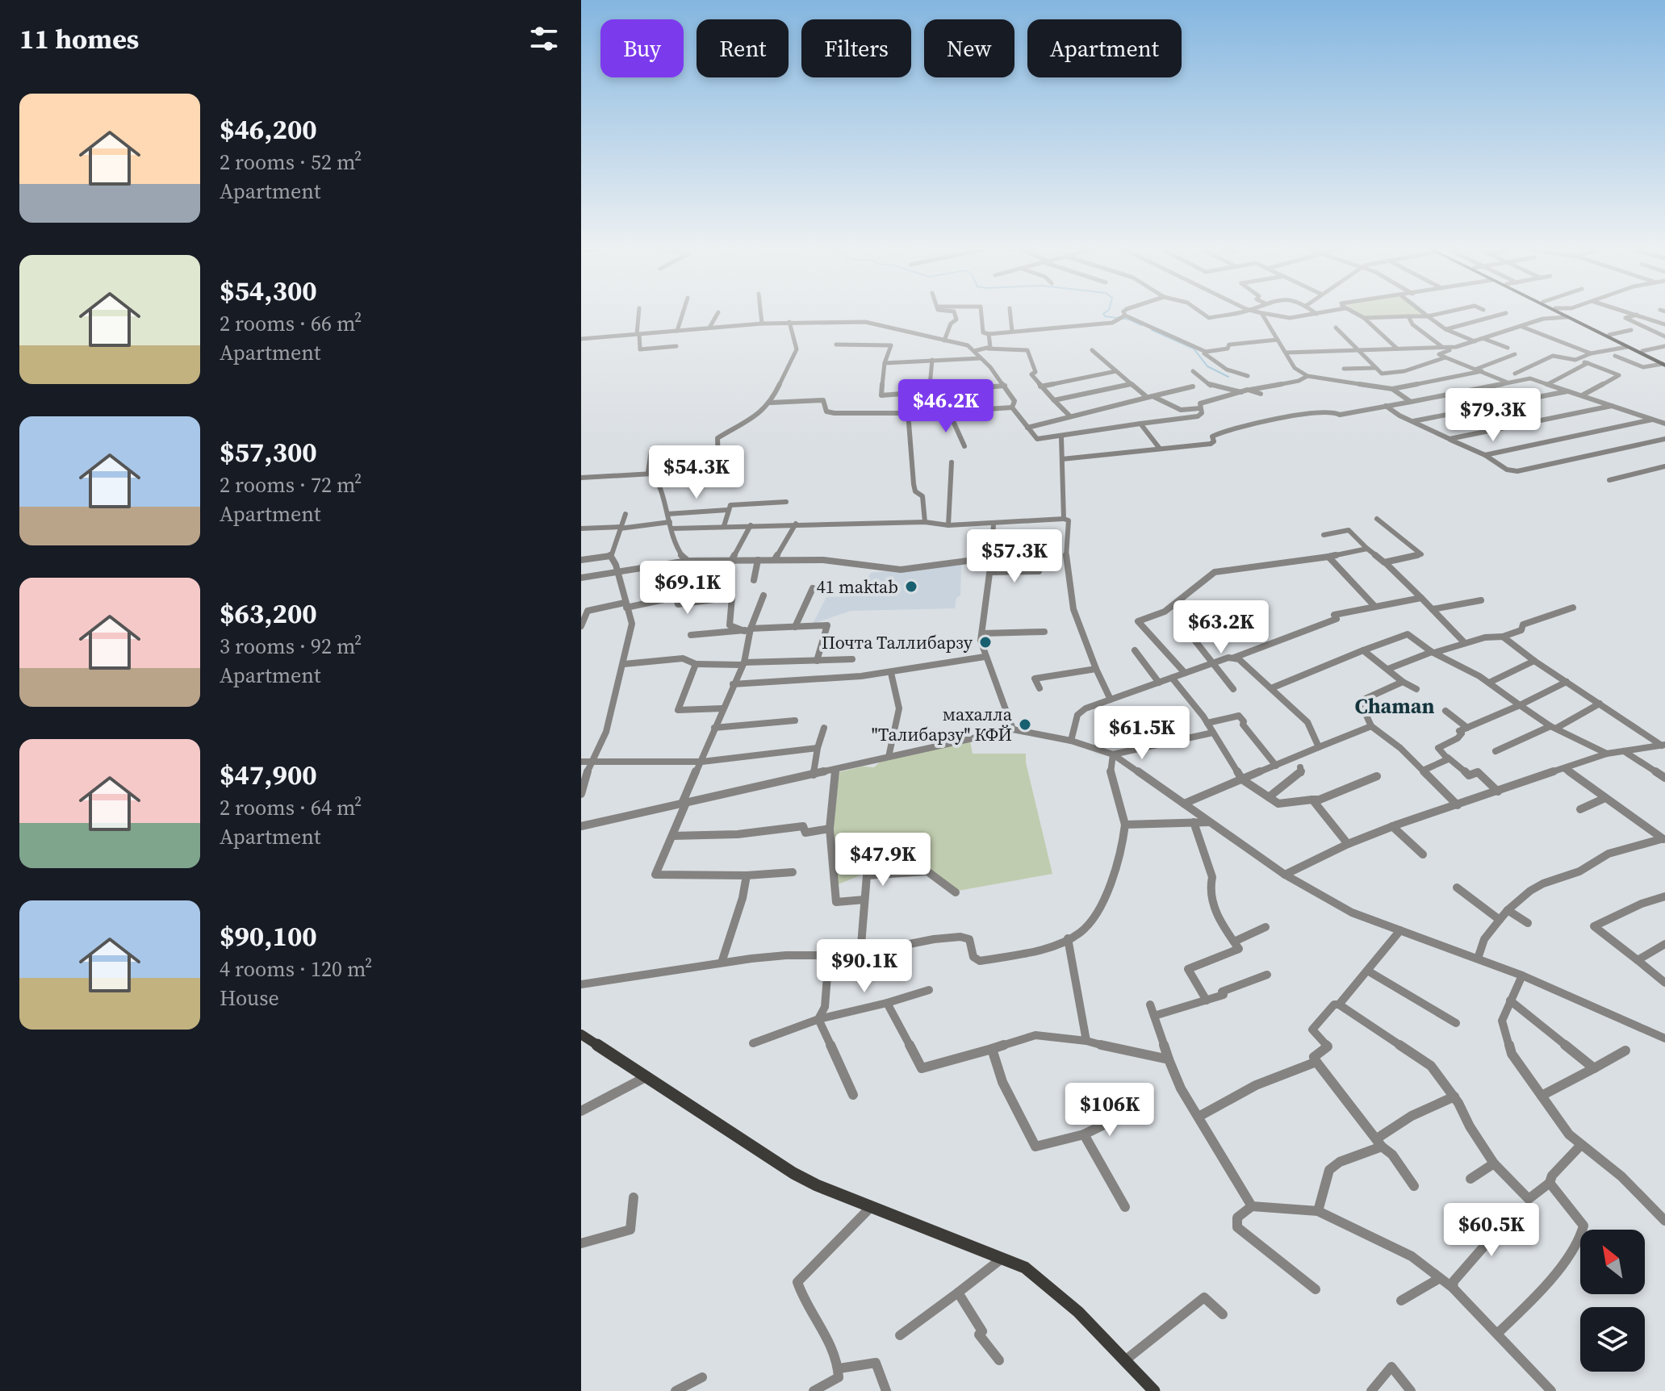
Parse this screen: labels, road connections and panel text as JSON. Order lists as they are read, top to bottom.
{
  "districts": ["Chaman"],
  "places": ["41 maktab", "Почта Таллибарзу", "махалла \"Талибарзу\" КФЙ"],
  "north": "top left",
  "page": {
    "heading": "11 homes",
    "chip": [
      "Buy",
      "Rent",
      "Filters",
      "New",
      "Apartment"
    ],
    "list": [
      {
        "name": "$46,200",
        "note": "2 rooms · 52 m² · Apartment"
      },
      {
        "name": "$54,300",
        "note": "2 rooms · 66 m² · Apartment"
      },
      {
        "name": "$57,300",
        "note": "2 rooms · 72 m² · Apartment"
      },
      {
        "name": "$63,200",
        "note": "3 rooms · 92 m² · Apartment"
      },
      {
        "name": "$47,900",
        "note": "2 rooms · 64 m² · Apartment"
      },
      {
        "name": "$90,100",
        "note": "4 rooms · 120 m² · House"
      }
    ],
    "price": [
      "$46.2K",
      "$79.3K",
      "$54.3K",
      "$57.3K",
      "$69.1K",
      "$63.2K",
      "$61.5K",
      "$47.9K",
      "$90.1K",
      "$106K",
      "$60.5K"
    ]
  }
}
